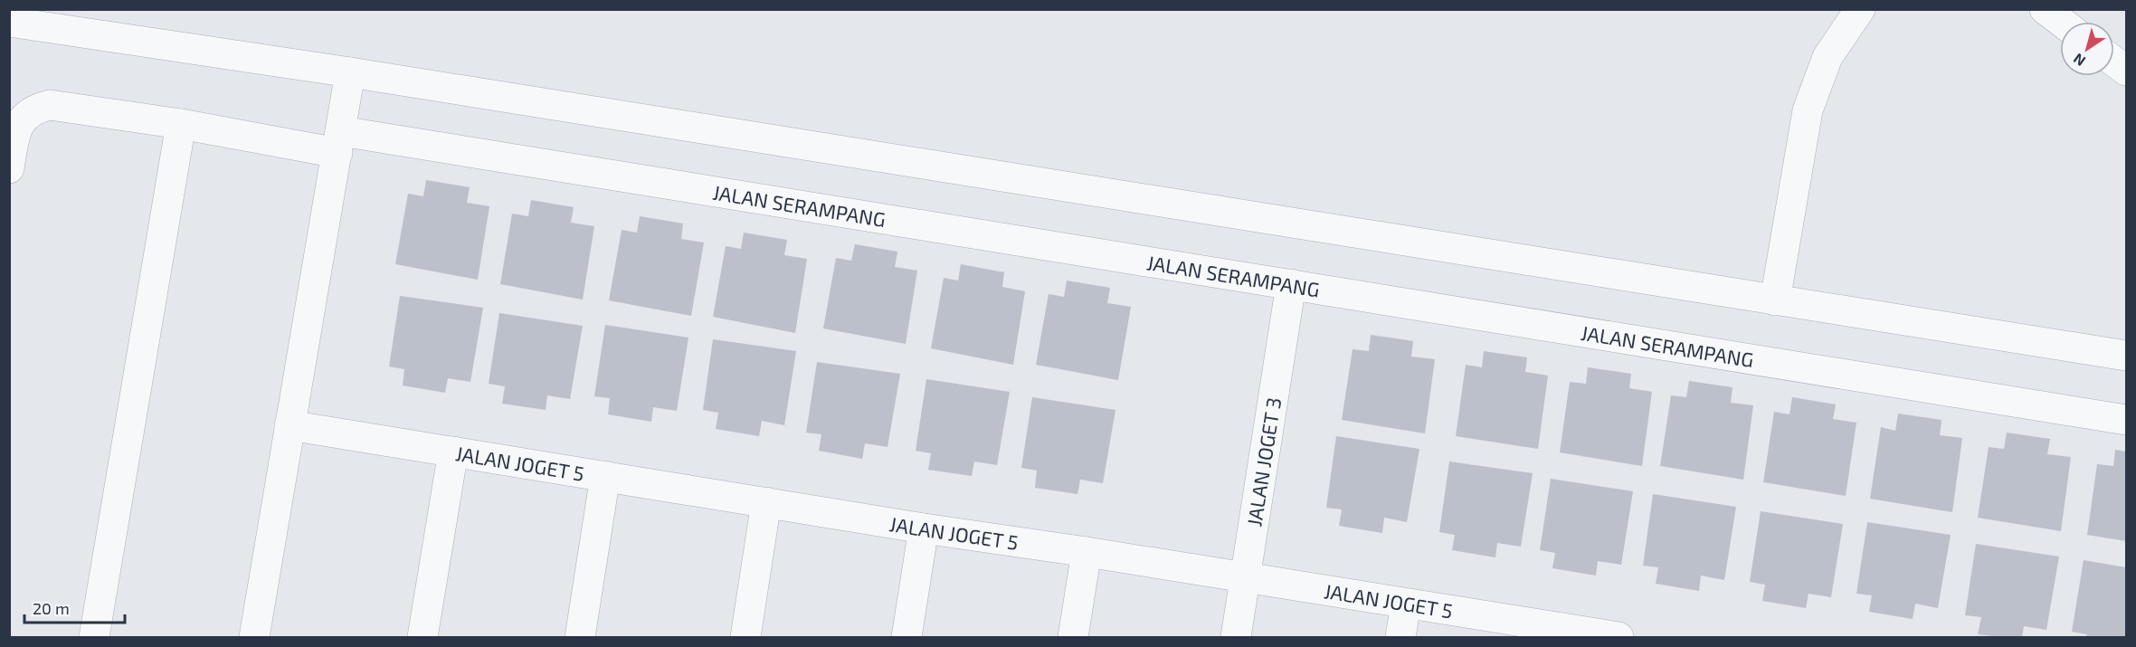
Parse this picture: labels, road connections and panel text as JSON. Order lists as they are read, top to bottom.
{
  "streets": {
    "street": ["JALAN SERAMPANG", "JALAN JOGET 3", "JALAN JOGET 5"]
  },
  "crossings": [
    ["JALAN SERAMPANG", "JALAN JOGET 3"],
    ["JALAN JOGET 3", "JALAN JOGET 5"]
  ],
  "scale_bar": "20 m",
  "north": "bottom left"
}
